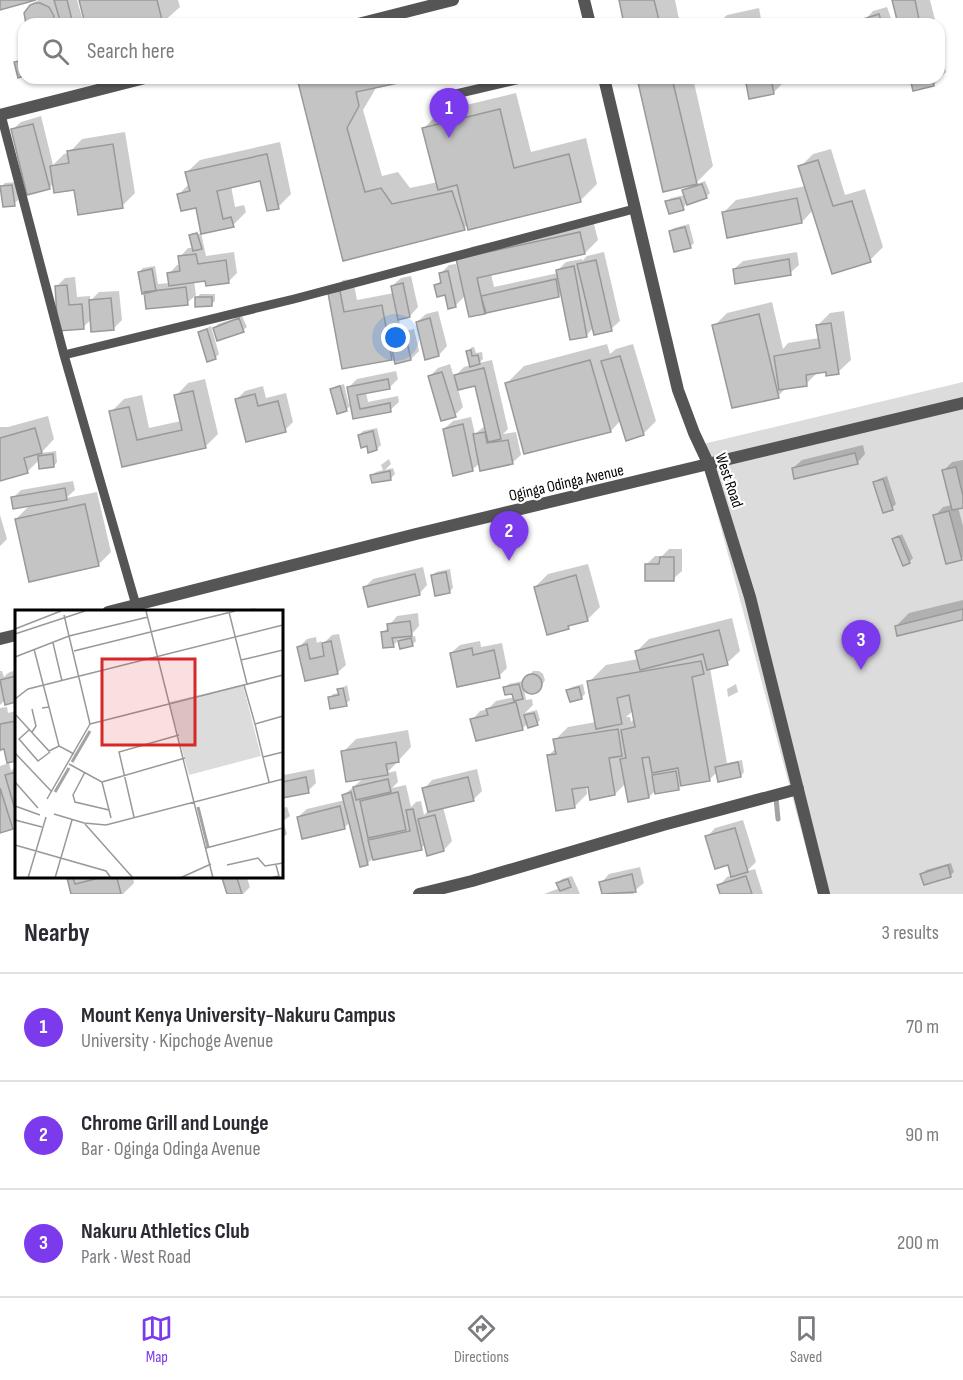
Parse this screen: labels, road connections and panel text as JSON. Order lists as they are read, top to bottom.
{
  "streets": {
    "street": ["West Road", "Oginga Odinga Avenue"]
  },
  "crossings": [
    ["West Road", "Oginga Odinga Avenue"]
  ],
  "page": {
    "search": "Search here",
    "pins": ["1", "2", "3"],
    "heading": ["Nearby", "3 results"],
    "list": [
      {
        "mark": "1",
        "name": "Mount Kenya University-Nakuru Campus",
        "note": "University · Kipchoge Avenue",
        "value": "70 m"
      },
      {
        "mark": "2",
        "name": "Chrome Grill and Lounge",
        "note": "Bar · Oginga Odinga Avenue",
        "value": "90 m"
      },
      {
        "mark": "3",
        "name": "Nakuru Athletics Club",
        "note": "Park · West Road",
        "value": "200 m"
      }
    ],
    "nav": ["Map", "Directions", "Saved"]
  }
}
